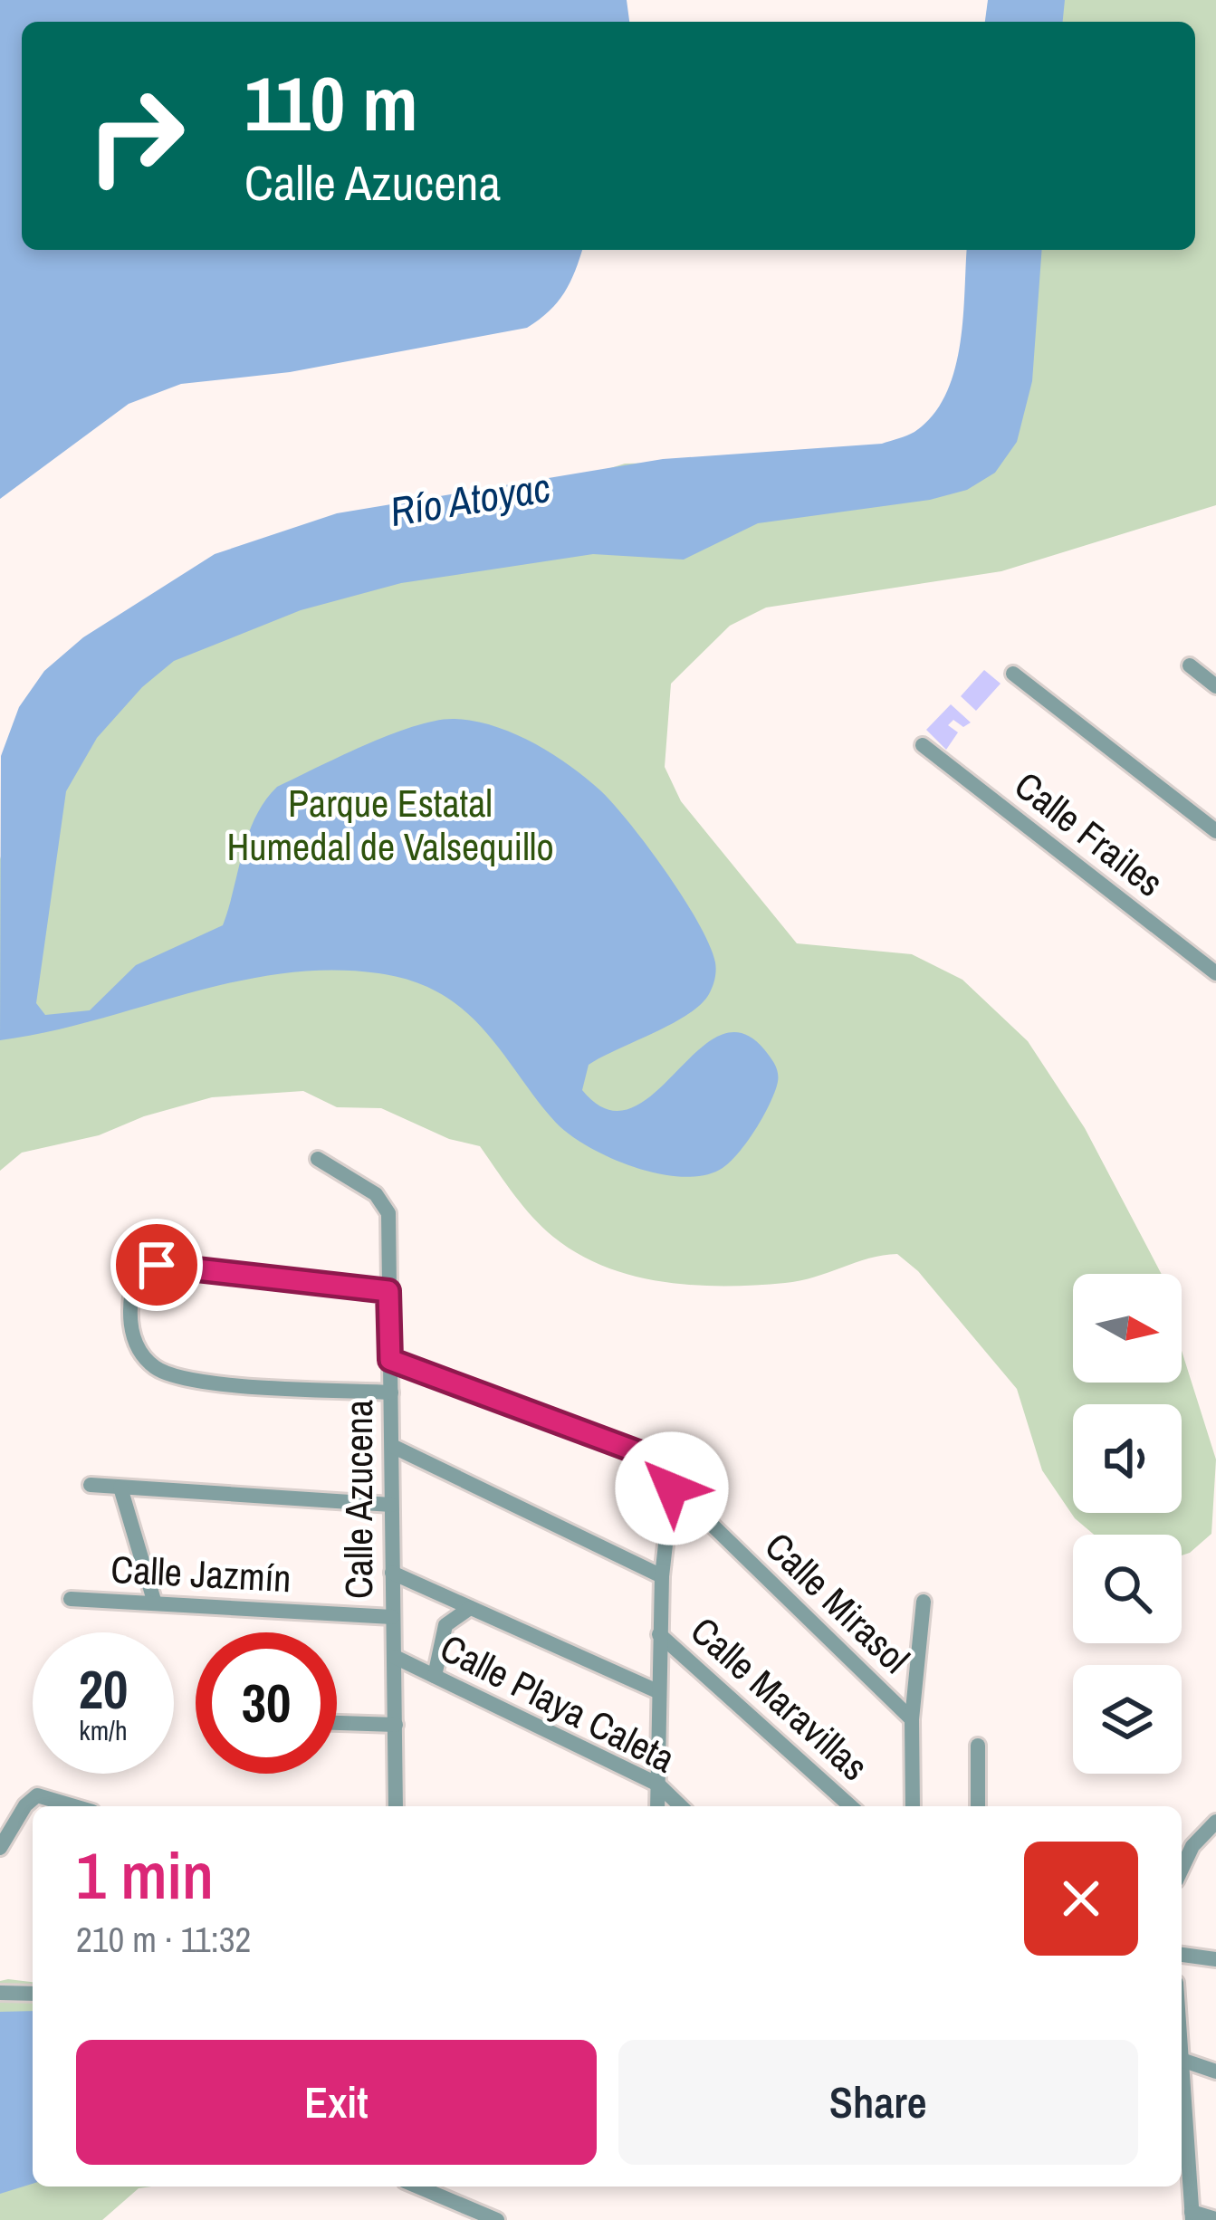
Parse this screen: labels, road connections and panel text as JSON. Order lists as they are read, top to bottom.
{
  "streets": {
    "street": [
      "Calle Frailes",
      "Calle Azucena",
      "Calle Jazmín",
      "Calle Mirasol",
      "Calle Maravillas",
      "Calle Playa Caleta"
    ]
  },
  "crossings": [
    ["Calle Azucena", "Calle Jazmín"],
    ["Calle Azucena", "Calle Mirasol"],
    ["Calle Azucena", "Calle Playa Caleta"]
  ],
  "water": ["Río Atoyac"],
  "parks": ["Parque Estatal Humedal de Valsequillo"],
  "north": "right",
  "page": {
    "turn": ["110 m", "Calle Azucena"],
    "speed": "20 km/h",
    "limit": "30",
    "heading": ["1 min", "210 m · 11:32"],
    "buttons": ["Exit", "Share"]
  }
}
